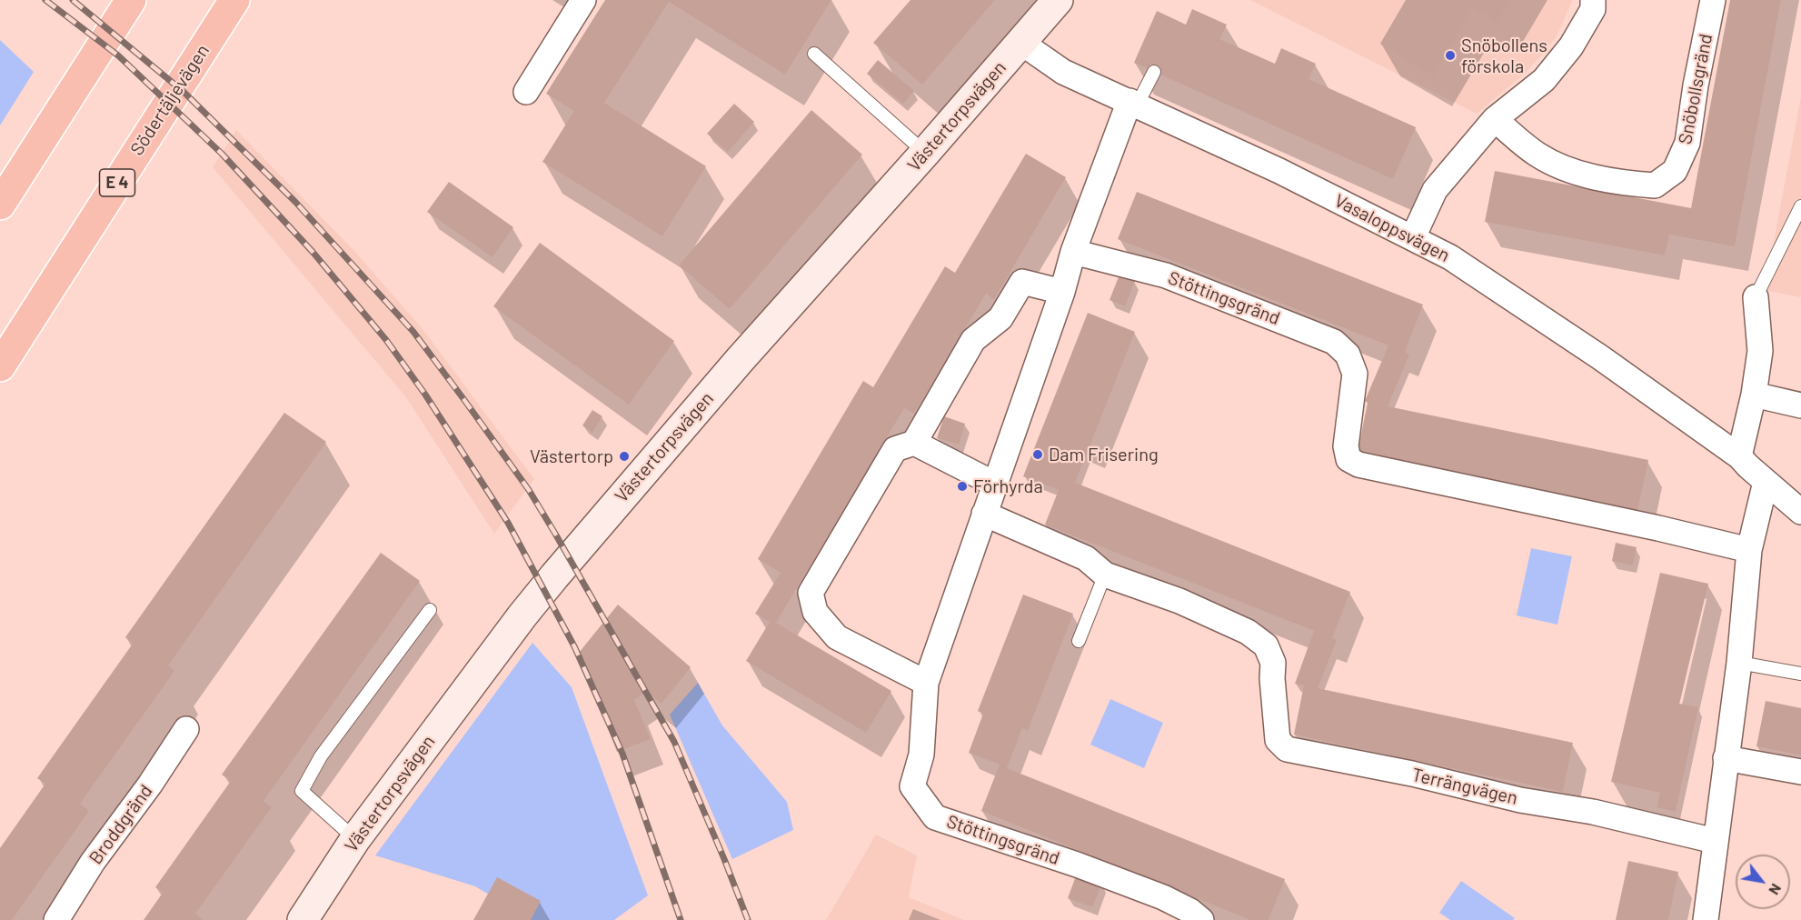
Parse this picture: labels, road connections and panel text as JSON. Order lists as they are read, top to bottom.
{
  "streets": {
    "highway": ["Södertäljevägen", "E 4"],
    "street": [
      "Snöbollsgränd",
      "Västertorpsvägen",
      "Vasaloppsvägen",
      "Stöttingsgränd",
      "Terrängvägen",
      "Broddgränd"
    ]
  },
  "crossings": [
    ["Västertorpsvägen", "Vasaloppsvägen"],
    ["Vasaloppsvägen", "Stöttingsgränd"]
  ],
  "places": [
    "Snöbollens förskola",
    "Dam Frisering",
    "Västertorp",
    "Förhyrda"
  ],
  "north": "bottom right"
}
